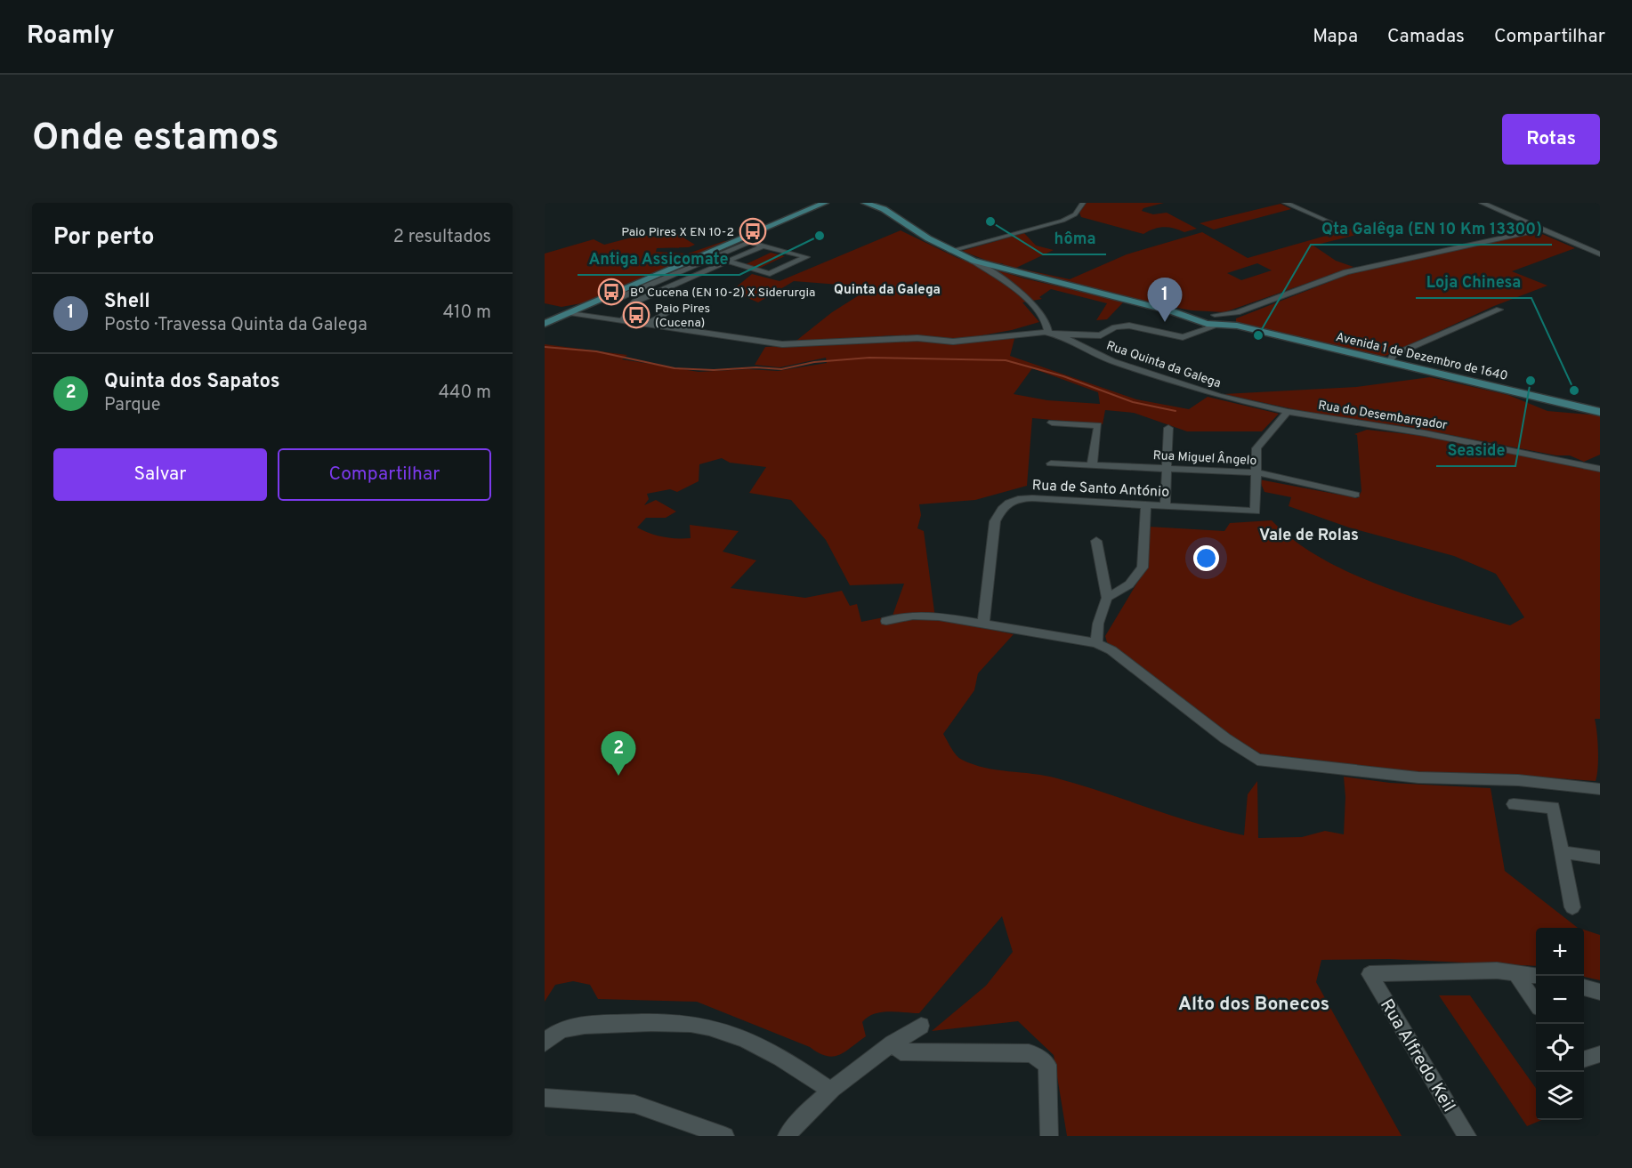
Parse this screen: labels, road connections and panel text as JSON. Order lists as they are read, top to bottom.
{
  "streets": {
    "main road": ["Avenida 1 de Dezembro de 1640"],
    "street": [
      "Rua Quinta da Galega",
      "Rua do Desembargador",
      "Rua Miguel Ângelo",
      "Rua de Santo António",
      "Rua Alfredo Keil"
    ]
  },
  "crossings": [
    ["Rua Quinta da Galega", "Rua do Desembargador"],
    ["Rua Miguel Ângelo", "Rua de Santo António"]
  ],
  "districts": ["Quinta da Galega", "Vale de Rolas", "Alto dos Bonecos"],
  "places": {
    "other": [
      "hôma",
      "Antiga Assicomate",
      "Qta Galêga (EN 10 Km 13300)",
      "Seaside",
      "Loja Chinesa"
    ],
    "bus stop": ["Paio Pires X EN 10-2", "Bº Cucena (EN 10-2) X Siderurgia", "Paio Pires (Cucena)"]
  },
  "page": {
    "header": "Roamly",
    "nav": ["Mapa", "Camadas", "Compartilhar"],
    "buttons": [
      "Rotas",
      ["Salvar", "Compartilhar"]
    ],
    "title": "Onde estamos",
    "heading": ["Por perto", "2 resultados"],
    "list": [
      {
        "mark": "1",
        "name": "Shell",
        "note": "Posto · Travessa Quinta da Galega",
        "value": "410 m"
      },
      {
        "mark": "2",
        "name": "Quinta dos Sapatos",
        "note": "Parque",
        "value": "440 m"
      }
    ],
    "pins": ["1", "2"],
    "map_buttons": ["+", "−"]
  }
}
